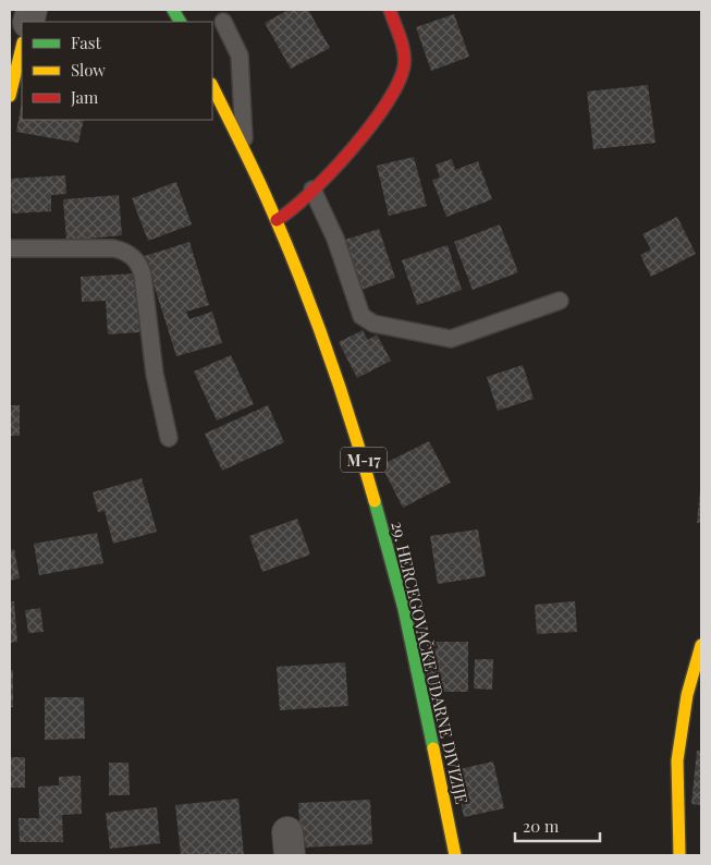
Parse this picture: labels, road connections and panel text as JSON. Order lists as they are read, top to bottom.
{
  "streets": {
    "main road": ["M-17", "29. HERCEGOVAČKE UDARNE DIVIZIJE"]
  },
  "legend": ["Fast", "Slow", "Jam"],
  "scale_bar": "20 m"
}
